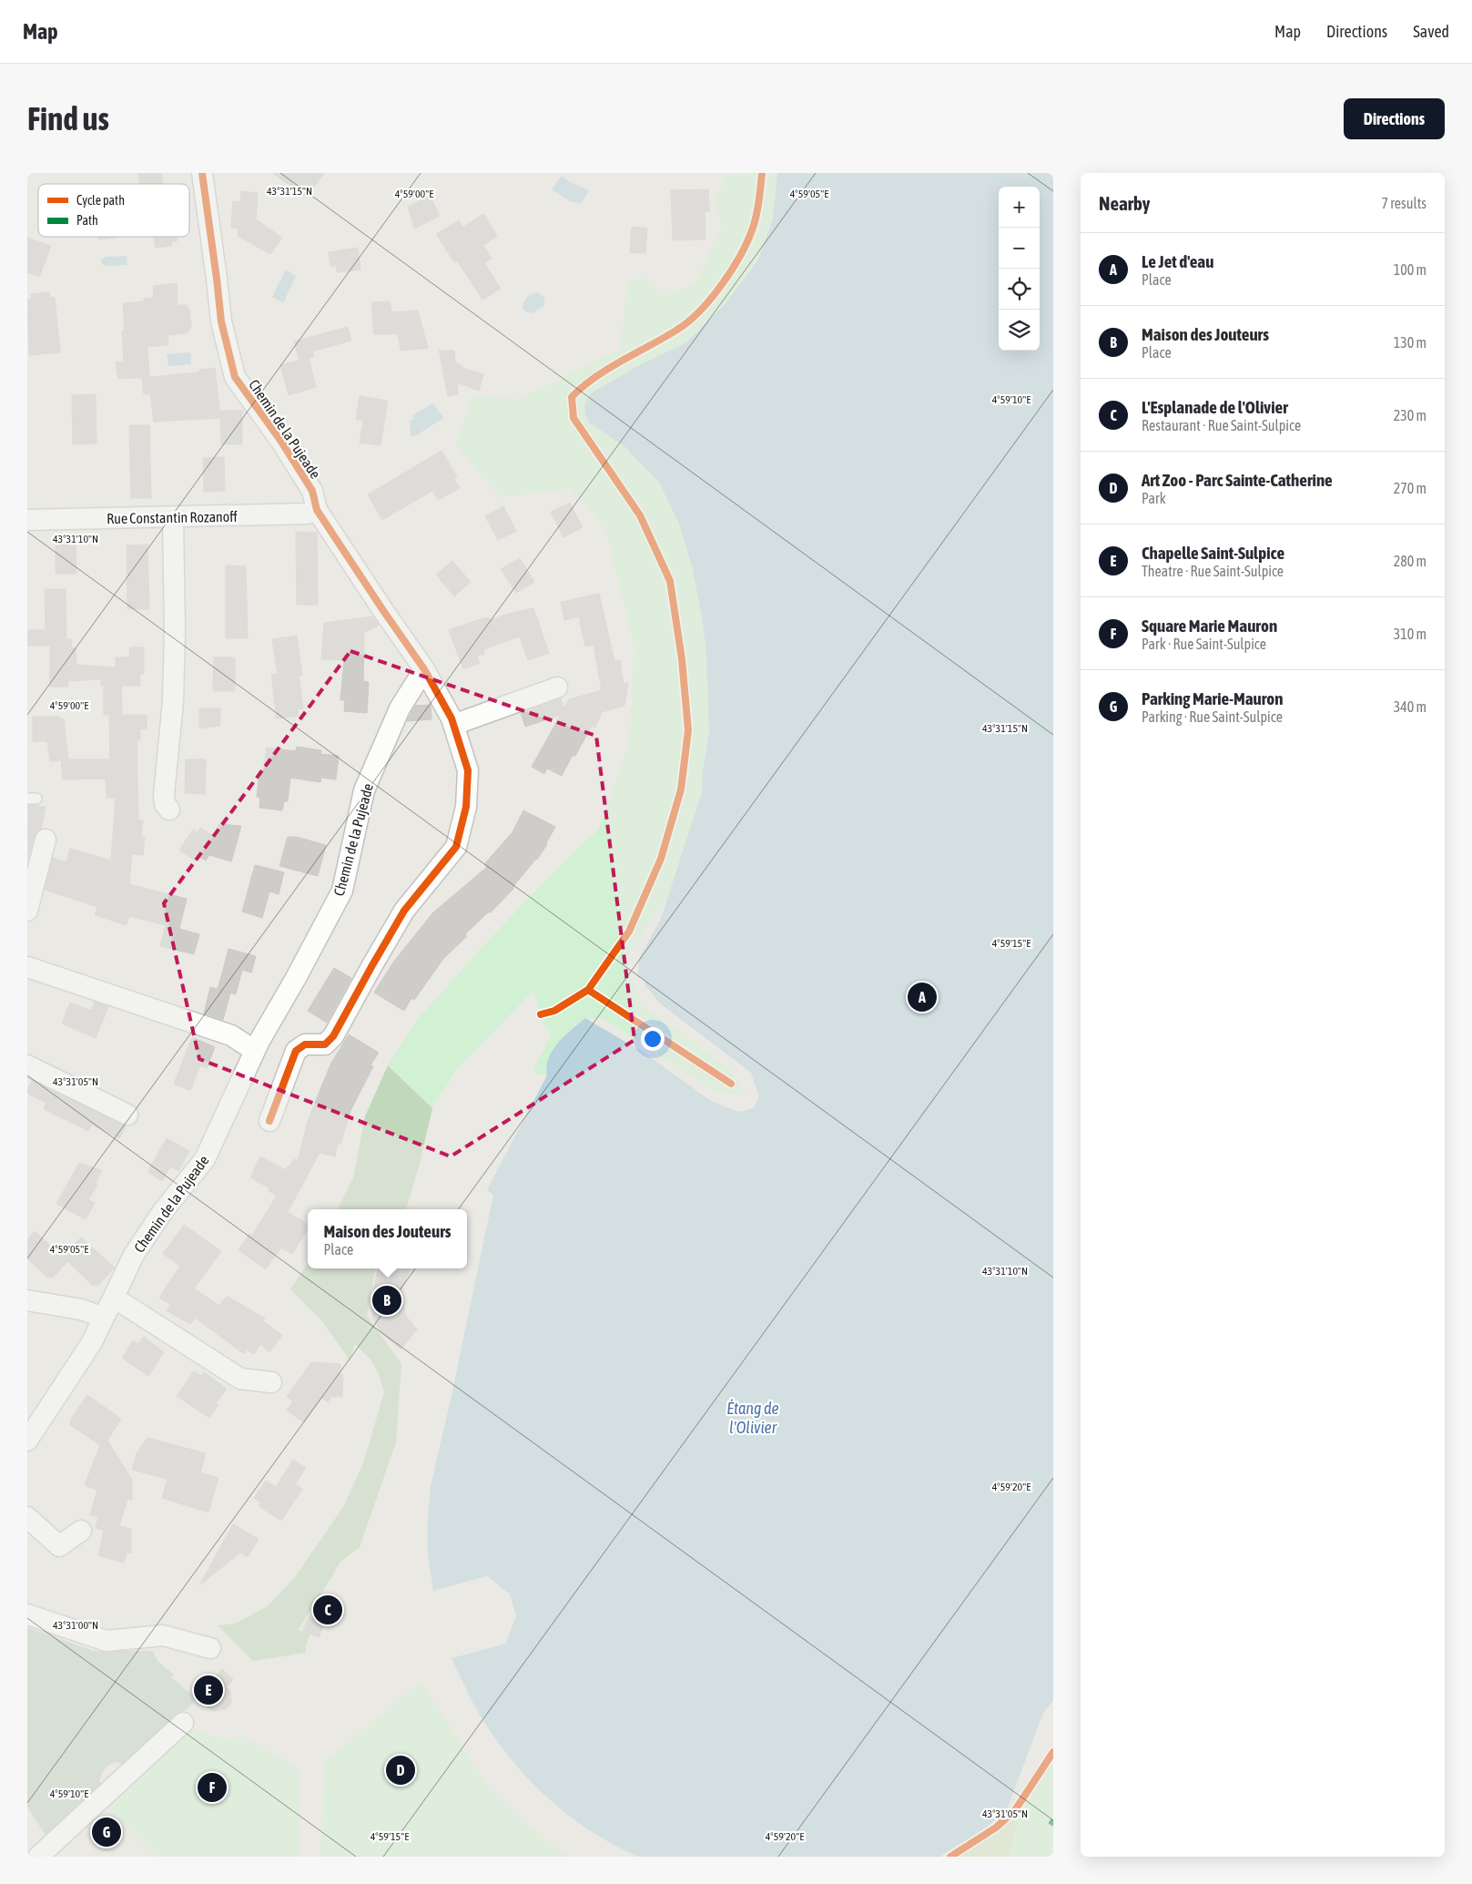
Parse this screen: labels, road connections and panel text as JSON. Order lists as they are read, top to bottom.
{
  "streets": {
    "street": ["Chemin de la Pujeade", "Rue Constantin Rozanoff"]
  },
  "crossings": [
    ["Chemin de la Pujeade", "Rue Constantin Rozanoff"]
  ],
  "water": ["Étang de l'Olivier"],
  "legend": ["Cycle path", "Path"],
  "page": {
    "header": "Map",
    "nav": ["Map", "Directions", "Saved"],
    "buttons": "Directions",
    "title": "Find us",
    "heading": ["Nearby", "7 results"],
    "map_buttons": ["+", "−"],
    "list": [
      {
        "mark": "A",
        "name": "Le Jet d'eau",
        "note": "Place",
        "value": "100 m"
      },
      {
        "mark": "B",
        "name": "Maison des Jouteurs",
        "note": "Place",
        "value": "130 m"
      },
      {
        "mark": "C",
        "name": "L'Esplanade de l'Olivier",
        "note": "Restaurant · Rue Saint-Sulpice",
        "value": "230 m"
      },
      {
        "mark": "D",
        "name": "Art Zoo - Parc Sainte-Catherine",
        "note": "Park",
        "value": "270 m"
      },
      {
        "mark": "E",
        "name": "Chapelle Saint-Sulpice",
        "note": "Theatre · Rue Saint-Sulpice",
        "value": "280 m"
      },
      {
        "mark": "F",
        "name": "Square Marie Mauron",
        "note": "Park · Rue Saint-Sulpice",
        "value": "310 m"
      },
      {
        "mark": "G",
        "name": "Parking Marie-Mauron",
        "note": "Parking · Rue Saint-Sulpice",
        "value": "340 m"
      }
    ],
    "pins": [
      "A",
      "B",
      "C",
      "E",
      "D",
      "F",
      "G"
    ],
    "popup": ["Maison des Jouteurs", "Place"]
  },
  "coordinates": [
    "43°31'15\"N",
    "4°59'05\"E",
    "4°59'00\"E",
    "4°59'10\"E",
    "43°31'10\"N",
    "4°59'15\"E",
    "43°31'05\"N",
    "4°59'20\"E",
    "43°31'00\"N"
  ]
}
